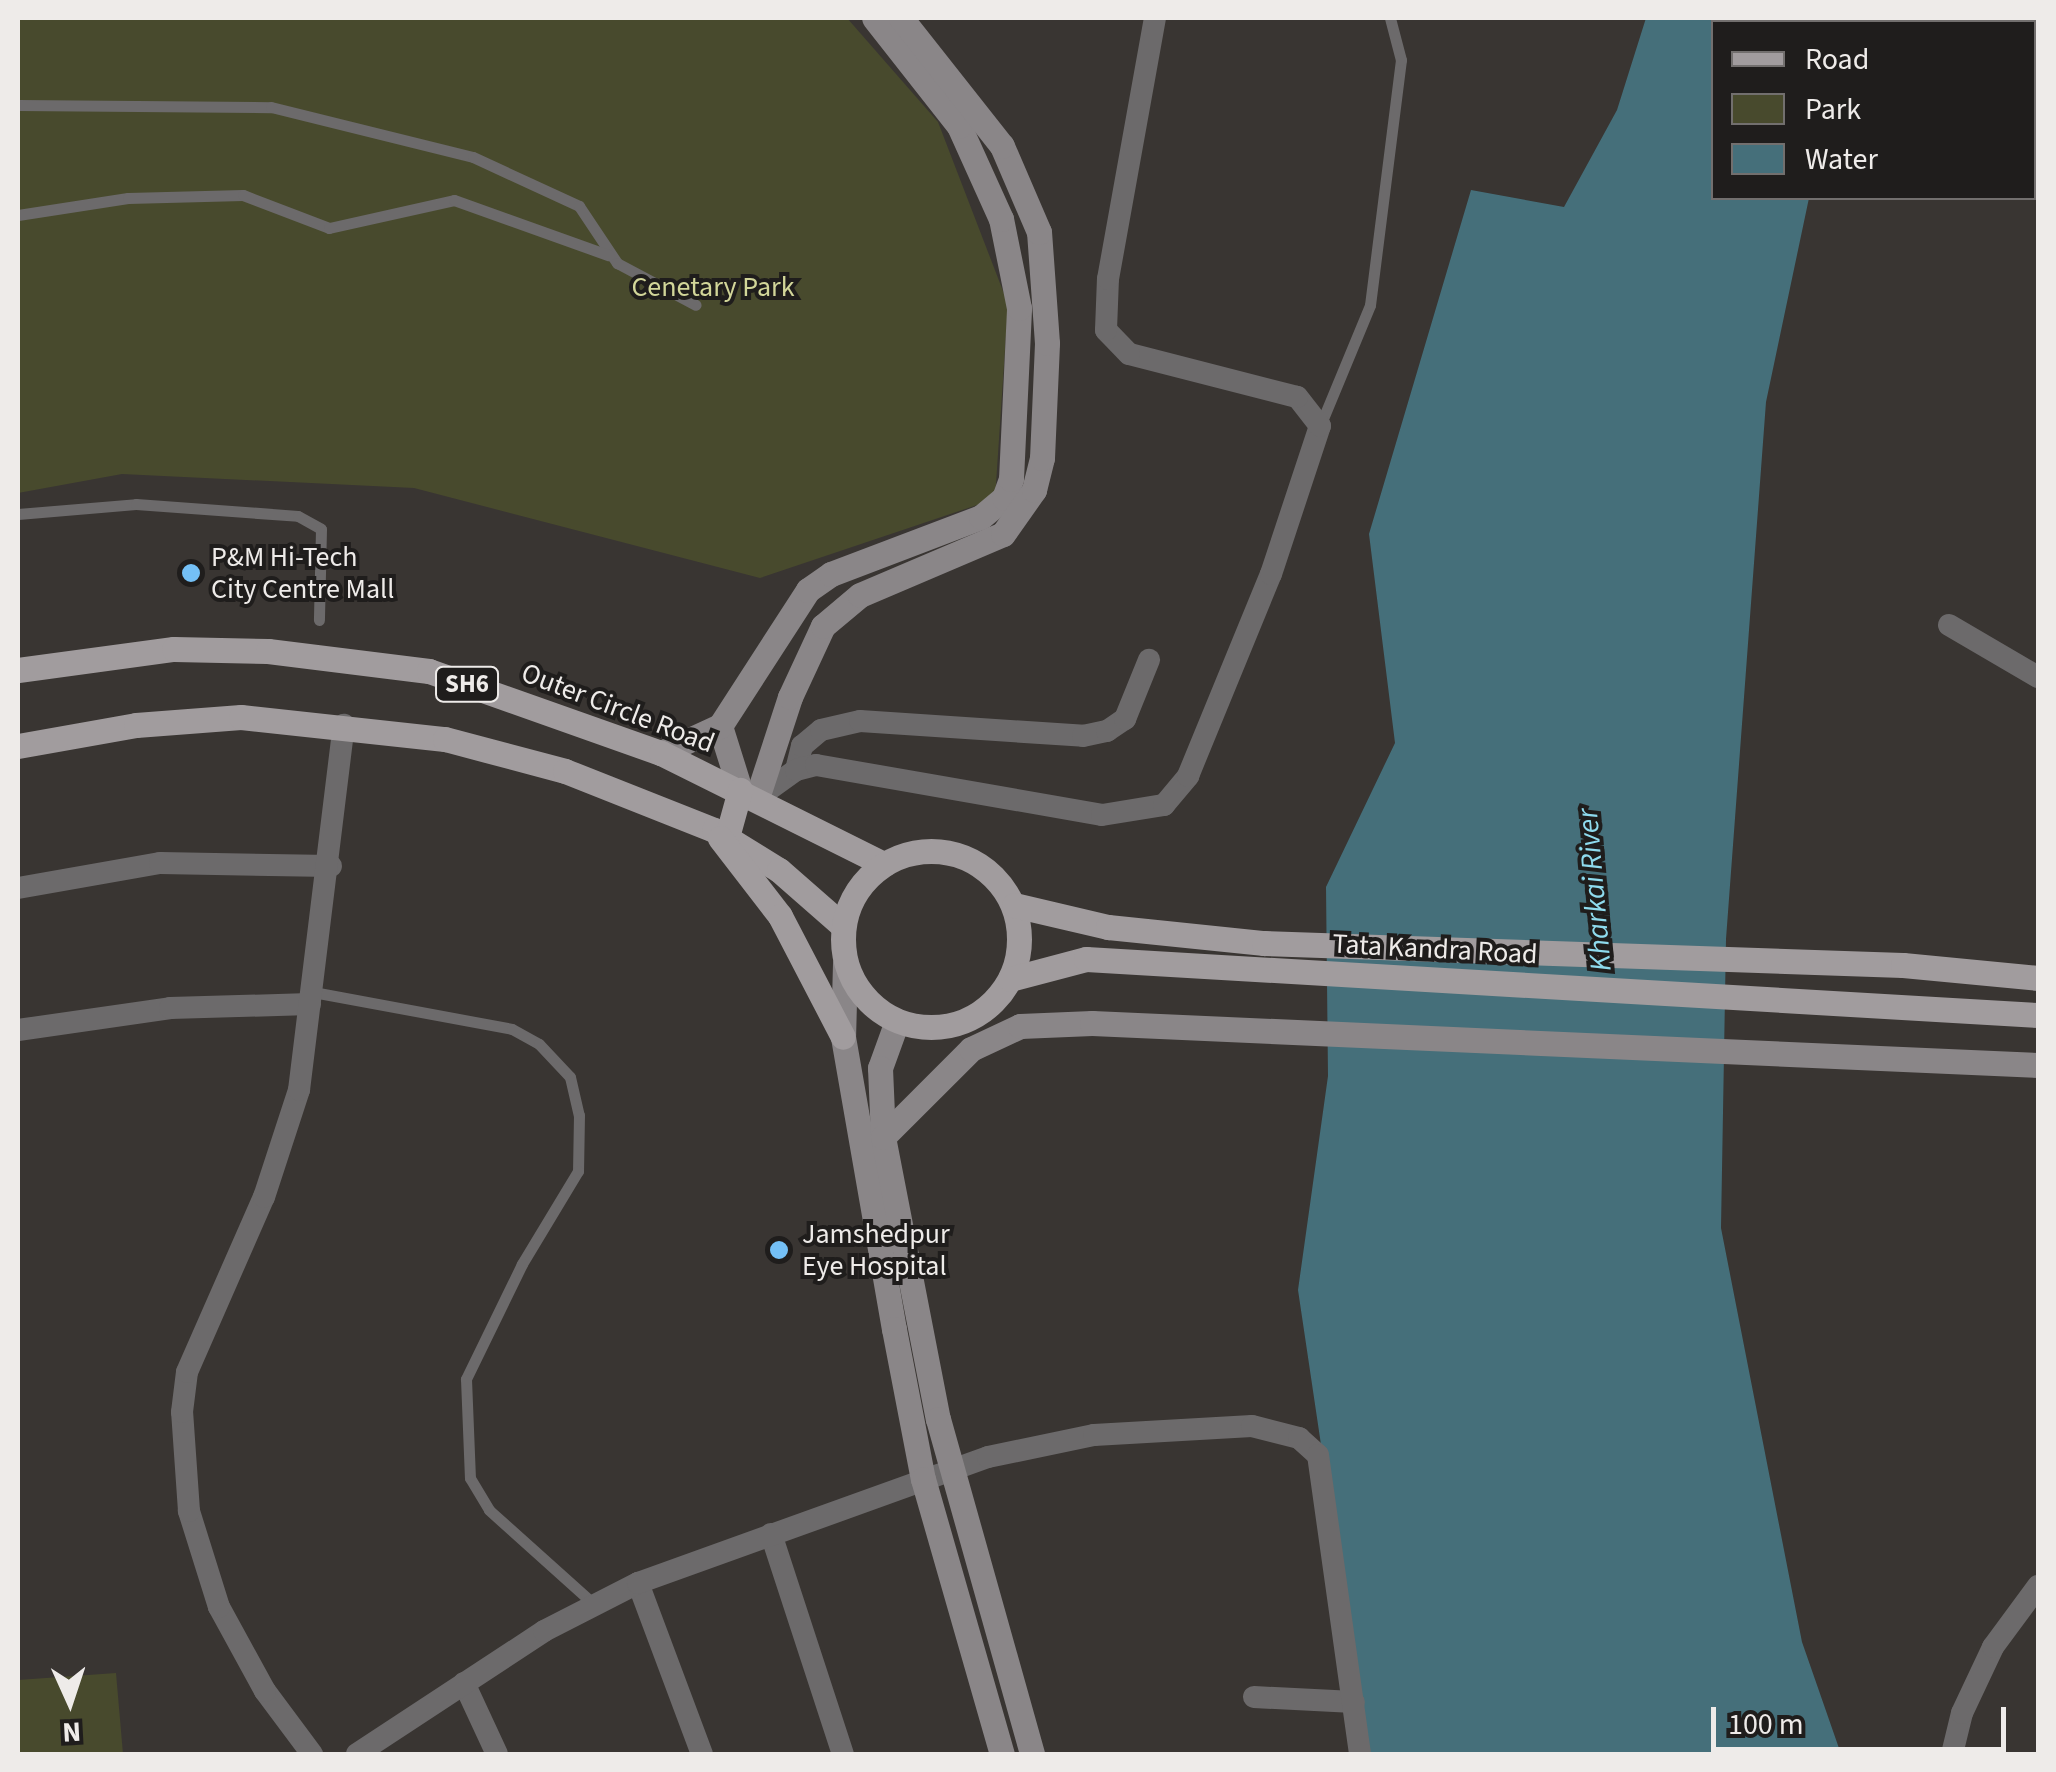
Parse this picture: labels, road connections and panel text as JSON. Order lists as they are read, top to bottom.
{
  "streets": {
    "main road": ["SH6", "Outer Circle Road", "Tata Kandra Road"]
  },
  "crossings": [
    ["SH6", "Outer Circle Road"],
    ["SH6", "Tata Kandra Road"],
    ["Outer Circle Road", "Tata Kandra Road"]
  ],
  "water": ["Kharkai River"],
  "parks": ["Cenetary Park"],
  "places": ["P&M Hi-Tech City Centre Mall", "Jamshedpur Eye Hospital"],
  "legend": ["Road", "Park", "Water"],
  "scale_bar": "100 m",
  "north": "bottom"
}
